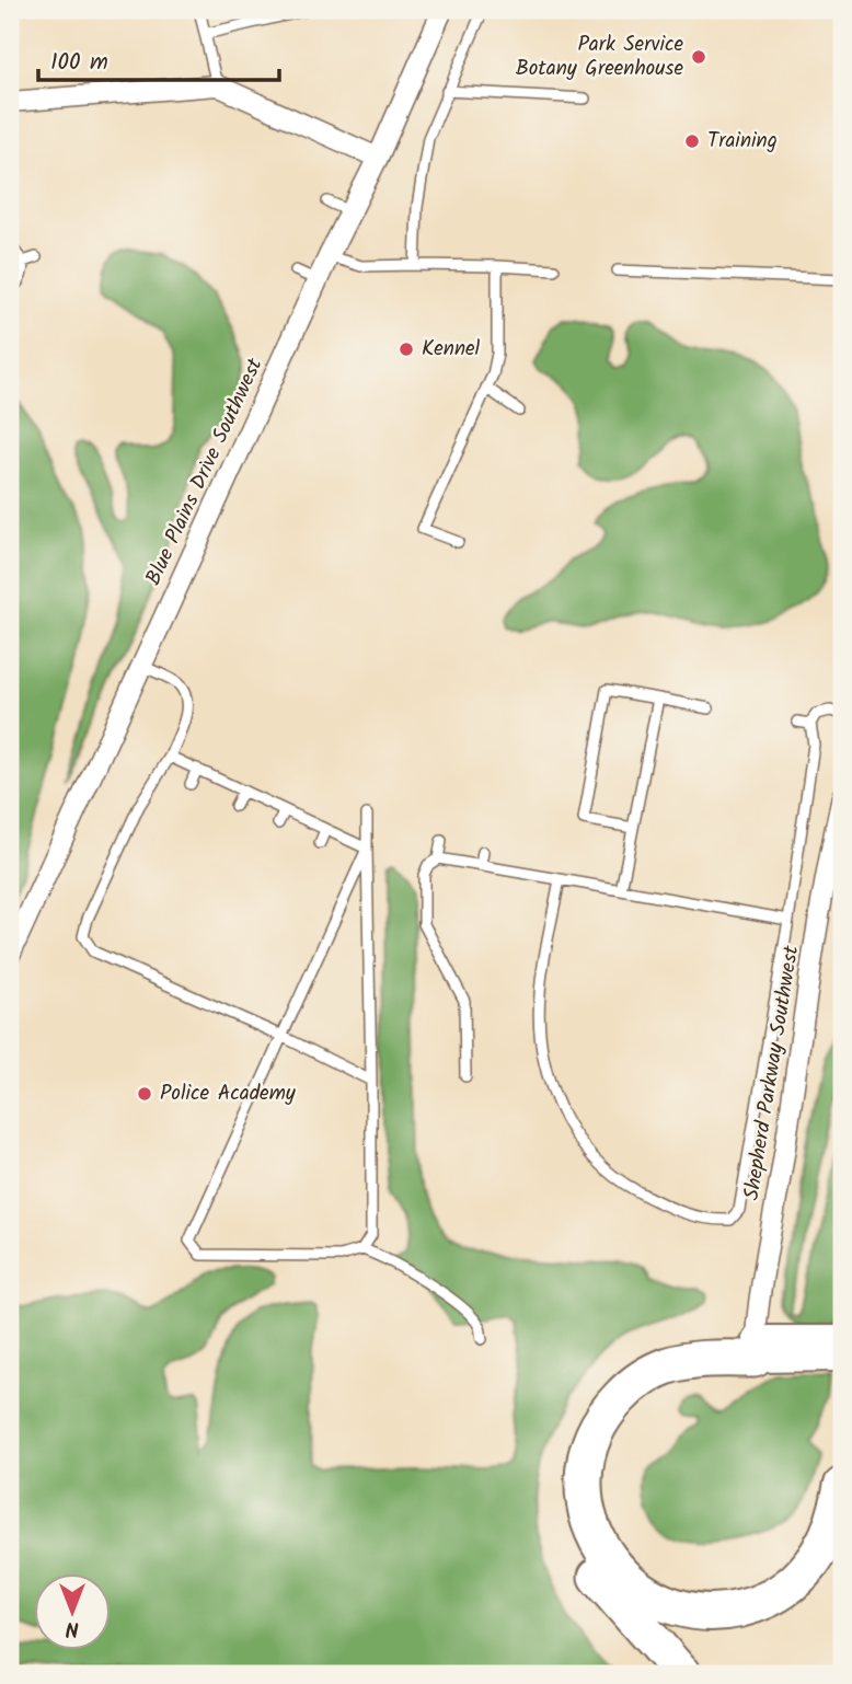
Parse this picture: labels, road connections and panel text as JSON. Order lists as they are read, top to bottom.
{
  "streets": {
    "street": ["Blue Plains Drive Southwest", "Shepherd Parkway Southwest"]
  },
  "places": [
    "Park Service Botany Greenhouse",
    "Training",
    "Kennel",
    "Police Academy"
  ],
  "scale_bar": "100 m",
  "north": "bottom"
}
